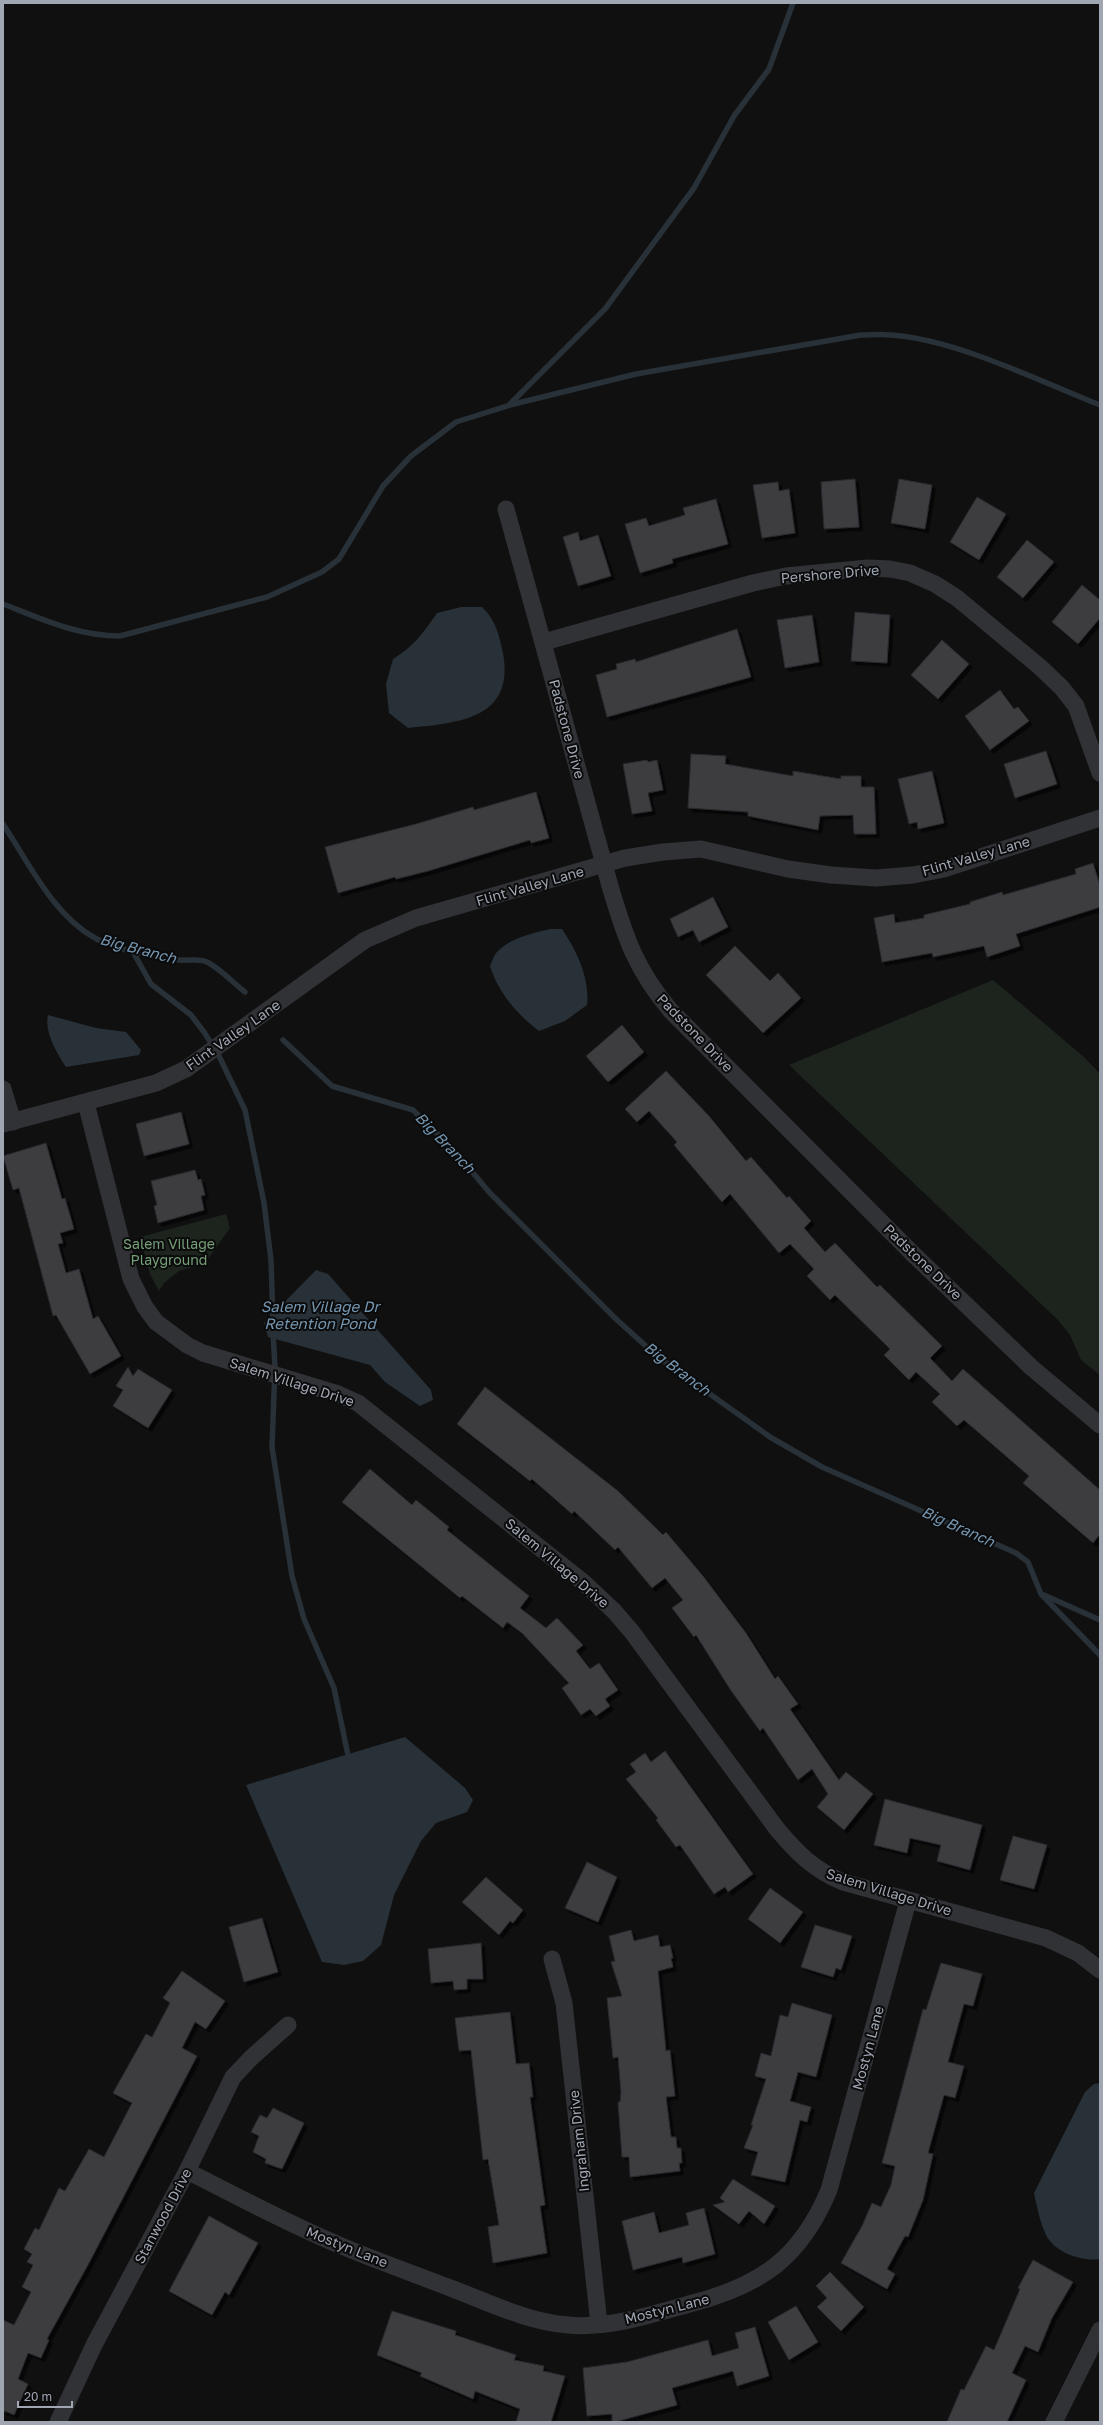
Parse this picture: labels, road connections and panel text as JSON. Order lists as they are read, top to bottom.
{
  "streets": {
    "street": [
      "Pershore Drive",
      "Padstone Drive",
      "Flint Valley Lane",
      "Salem Village Drive",
      "Mostyn Lane",
      "Ingraham Drive",
      "Stanwood Drive"
    ]
  },
  "crossings": [
    ["Pershore Drive", "Padstone Drive"],
    ["Padstone Drive", "Flint Valley Lane"],
    ["Flint Valley Lane", "Salem Village Drive"],
    ["Salem Village Drive", "Mostyn Lane"],
    ["Mostyn Lane", "Ingraham Drive"],
    ["Mostyn Lane", "Stanwood Drive"]
  ],
  "water": ["Big Branch", "Salem Village Dr Retention Pond"],
  "parks": ["Salem Village Playground"],
  "scale_bar": "20 m"
}
